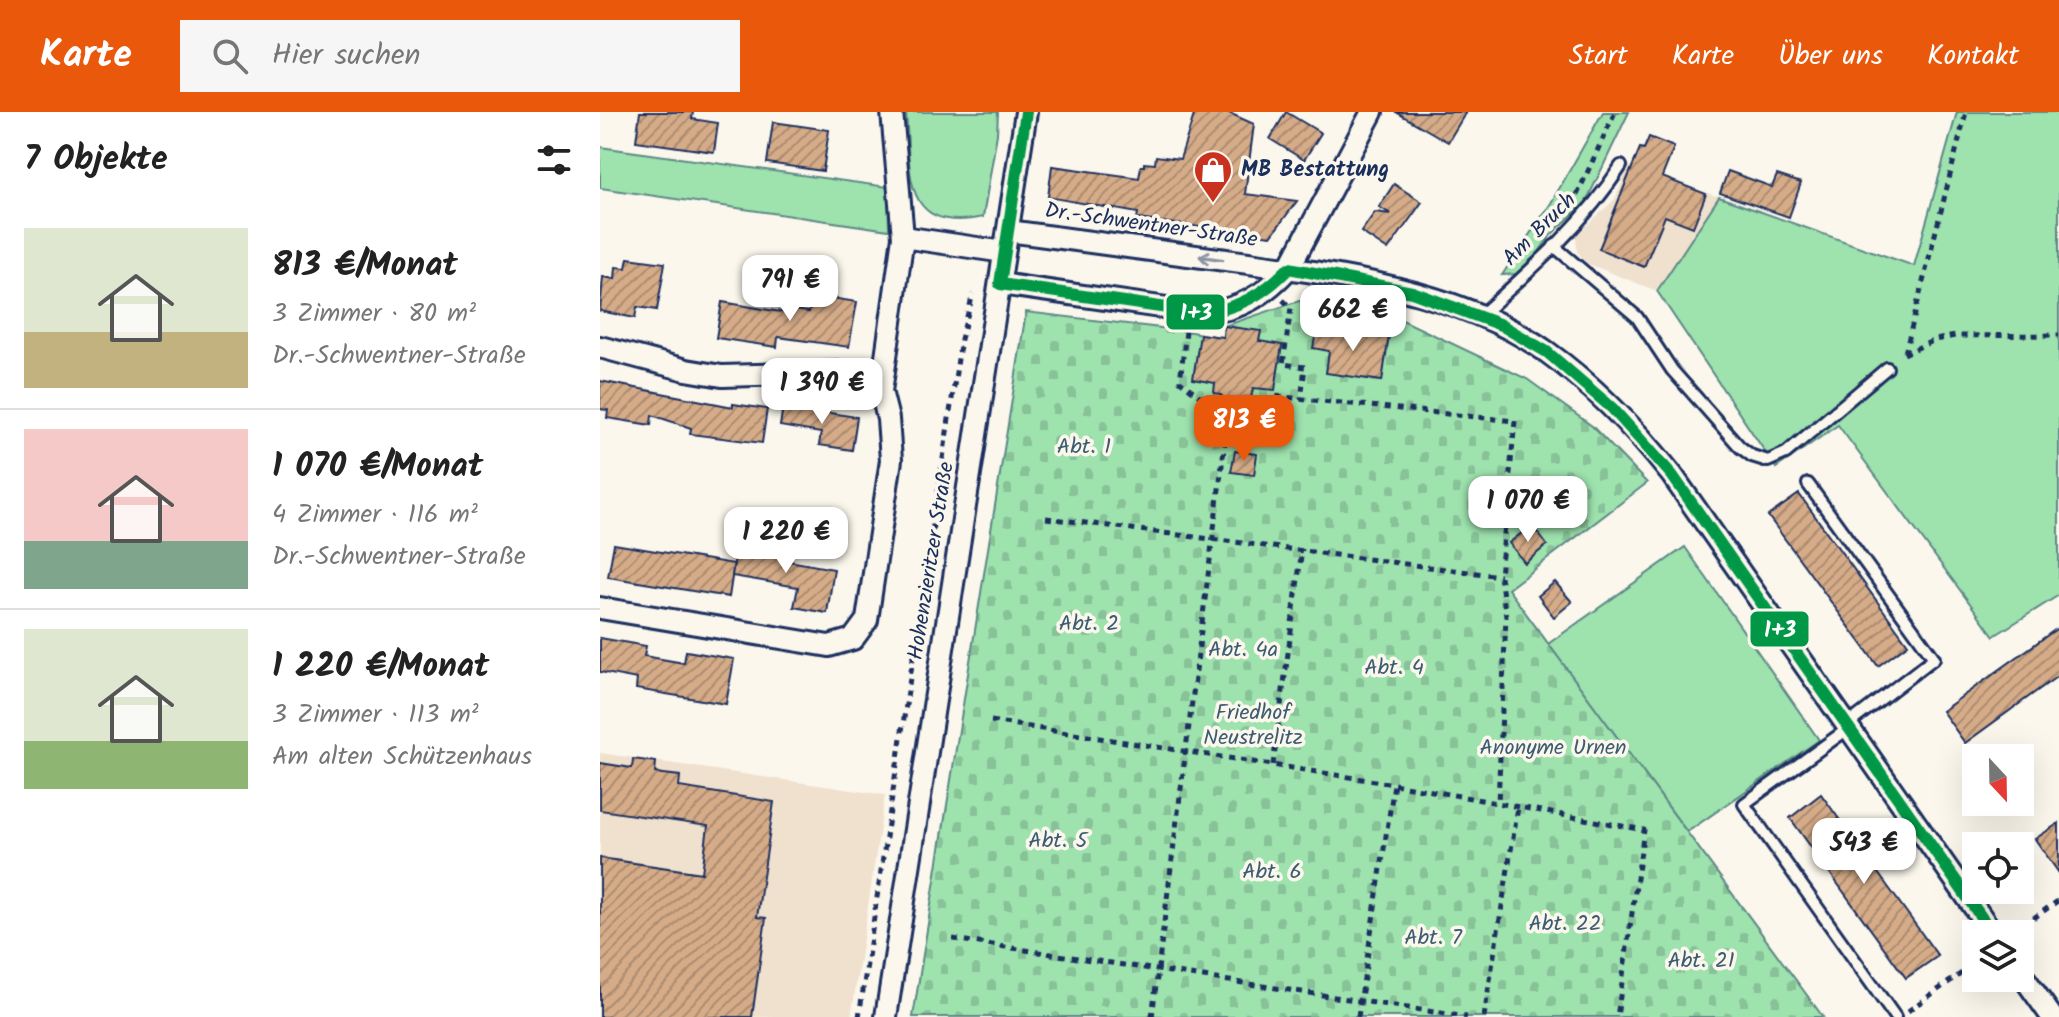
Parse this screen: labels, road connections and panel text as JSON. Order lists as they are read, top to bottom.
{
  "streets": {
    "street": ["Dr.-Schwentner-Straße", "Hohenzieritzer Straße"],
    "lane": ["Am Bruch"]
  },
  "crossings": [
    ["Dr.-Schwentner-Straße", "Am Bruch"],
    ["Dr.-Schwentner-Straße", "Hohenzieritzer Straße"]
  ],
  "parks": [
    "Abt. 1",
    "Abt. 2",
    "Abt. 4a",
    "Abt. 4",
    "Friedhof Neustrelitz",
    "Anonyme Urnen",
    "Abt. 5",
    "Abt. 6",
    "Abt. 22",
    "Abt. 7",
    "Abt. 21"
  ],
  "places": {
    "shop": ["MB Bestattung"]
  },
  "lines": ["transit line 1+3"],
  "north": "bottom",
  "page": {
    "header": "Karte",
    "search": "Hier suchen",
    "nav": [
      "Start",
      "Karte",
      "Über uns",
      "Kontakt"
    ],
    "heading": "7 Objekte",
    "list": [
      {
        "name": "813 €/Monat",
        "note": "3 Zimmer · 80 m² · Dr.-Schwentner-Straße"
      },
      {
        "name": "1 070 €/Monat",
        "note": "4 Zimmer · 116 m² · Dr.-Schwentner-Straße"
      },
      {
        "name": "1 220 €/Monat",
        "note": "3 Zimmer · 113 m² · Am alten Schützenhaus"
      }
    ],
    "price": [
      "791 €",
      "662 €",
      "1 390 €",
      "813 €",
      "1 070 €",
      "1 220 €",
      "543 €"
    ]
  }
}
